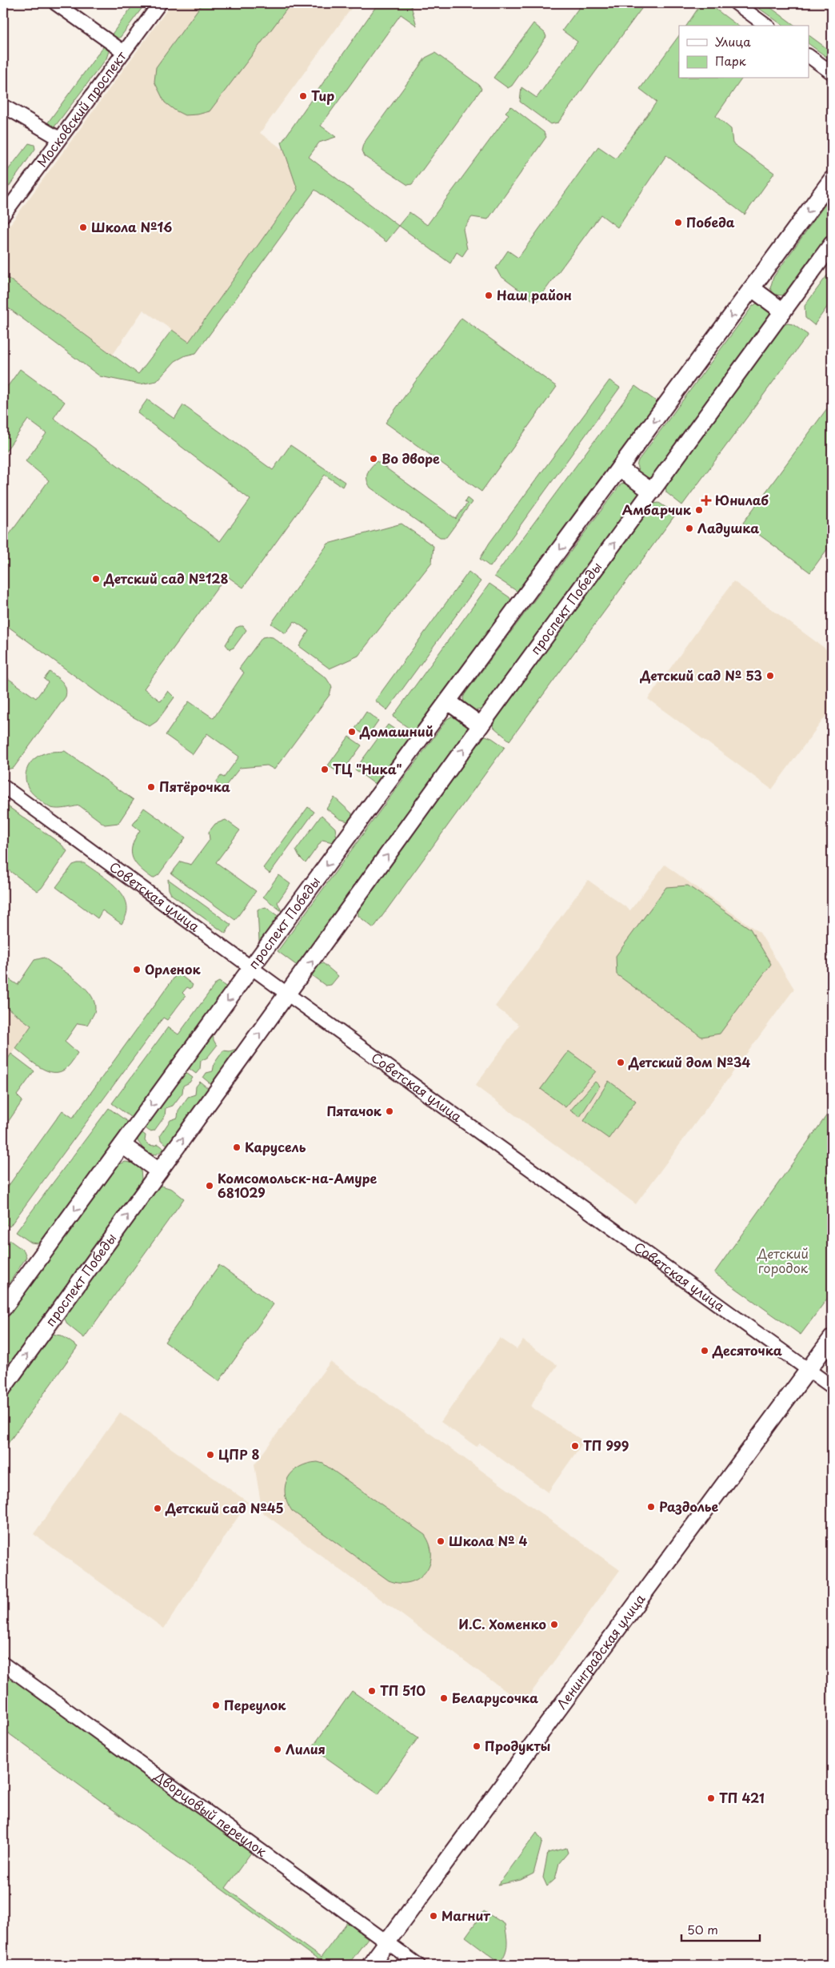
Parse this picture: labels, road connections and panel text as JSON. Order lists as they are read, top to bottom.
{
  "streets": {
    "main road": ["проспект Победы", "Ленинградская улица"],
    "street": ["Московский проспект", "Советская улица", "Дворцовый переулок"]
  },
  "crossings": [
    ["проспект Победы", "Советская улица"],
    ["Советская улица", "Ленинградская улица"],
    ["Ленинградская улица", "Дворцовый переулок"]
  ],
  "parks": ["Детский городок"],
  "places": {
    "other": [
      "Тир",
      "Победа",
      "Школа №16",
      "Наш район",
      "Во дворе",
      "Амбарчик",
      "Ладушка",
      "Детский сад №128",
      "Детский сад № 53",
      "Домашний",
      "ТЦ \"Ника\"",
      "Пятёрочка",
      "Орленок",
      "Детский дом №34",
      "Пятачок",
      "Карусель",
      "Комсомольск-на-Амуре 681029",
      "Десяточка",
      "ТП 999",
      "ЦПР 8",
      "Раздолье",
      "Детский сад №45",
      "Школа № 4",
      "И.С. Хоменко",
      "ТП 510",
      "Беларусочка",
      "Переулок",
      "Продукты",
      "Лилия",
      "ТП 421",
      "Магнит"
    ],
    "health": ["Юнилаб"]
  },
  "legend": ["Улица", "Парк"],
  "scale_bar": "50 m"
}
